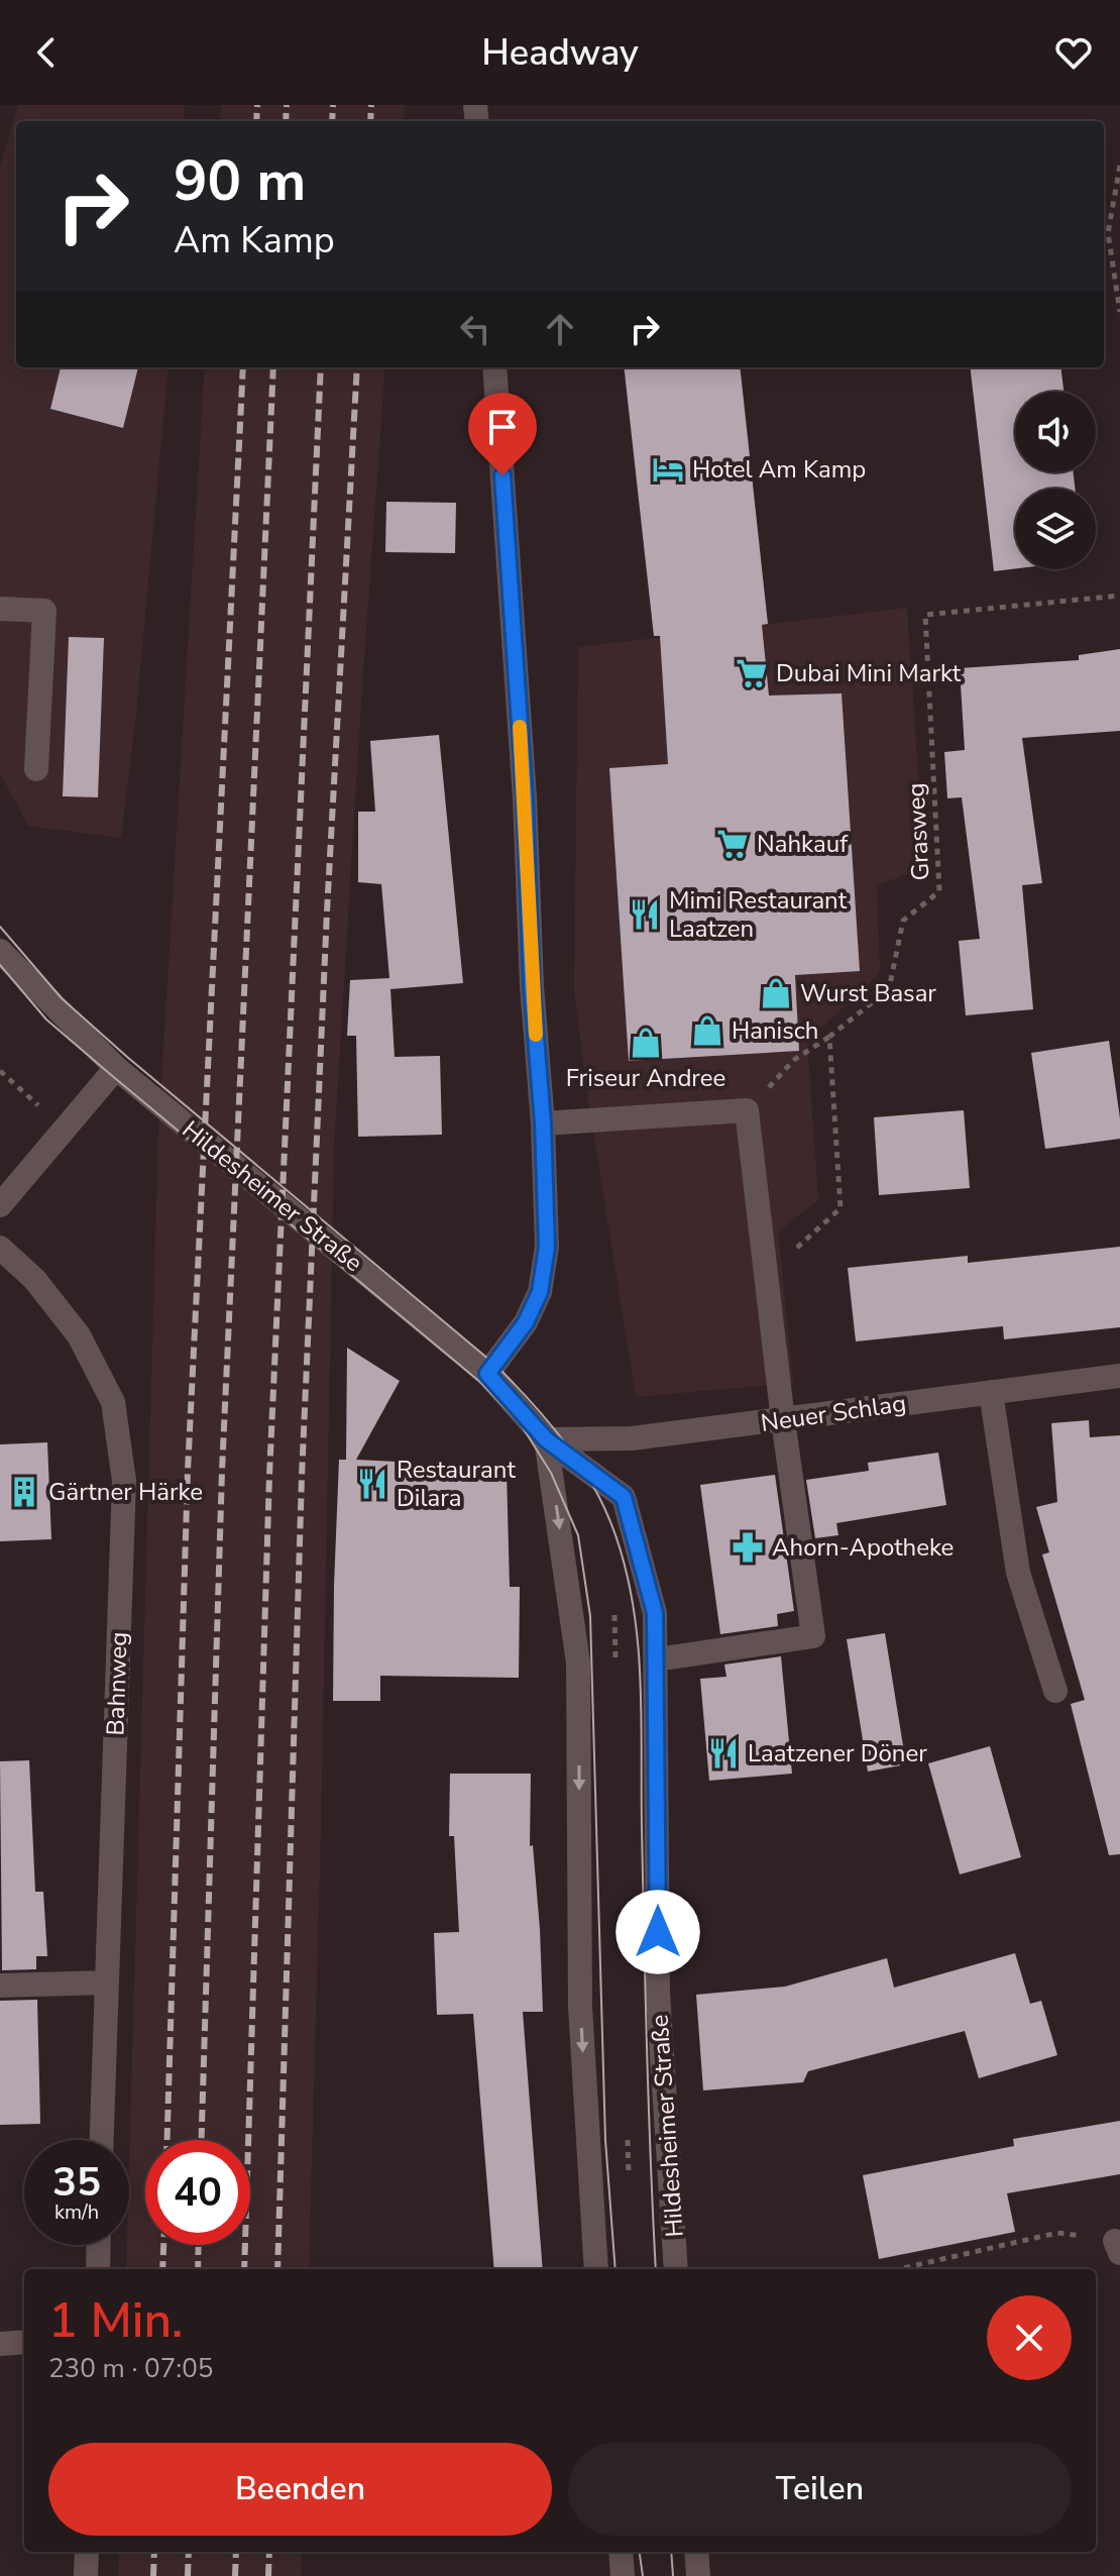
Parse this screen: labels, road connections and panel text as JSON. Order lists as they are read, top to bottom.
{
  "streets": {
    "street": ["Hildesheimer Straße", "Neuer Schlag", "Bahnweg"],
    "path": ["Grasweg"]
  },
  "crossings": [
    ["Hildesheimer Straße", "Neuer Schlag"]
  ],
  "places": {
    "hotel": ["Hotel Am Kamp"],
    "supermarket": ["Dubai Mini Markt", "Nahkauf"],
    "restaurant": ["Mimi Restaurant Laatzen", "Restaurant Dilara", "Laatzener Döner"],
    "shop": ["Wurst Basar", "Hanisch", "Friseur Andree"],
    "building": ["Gärtner Härke"],
    "pharmacy": ["Ahorn-Apotheke"]
  },
  "page": {
    "header": "Headway",
    "turn": ["90 m", "Am Kamp"],
    "speed": "35 km/h",
    "limit": "40",
    "heading": ["1 Min.", "230 m · 07:05"],
    "buttons": ["Beenden", "Teilen"]
  }
}
